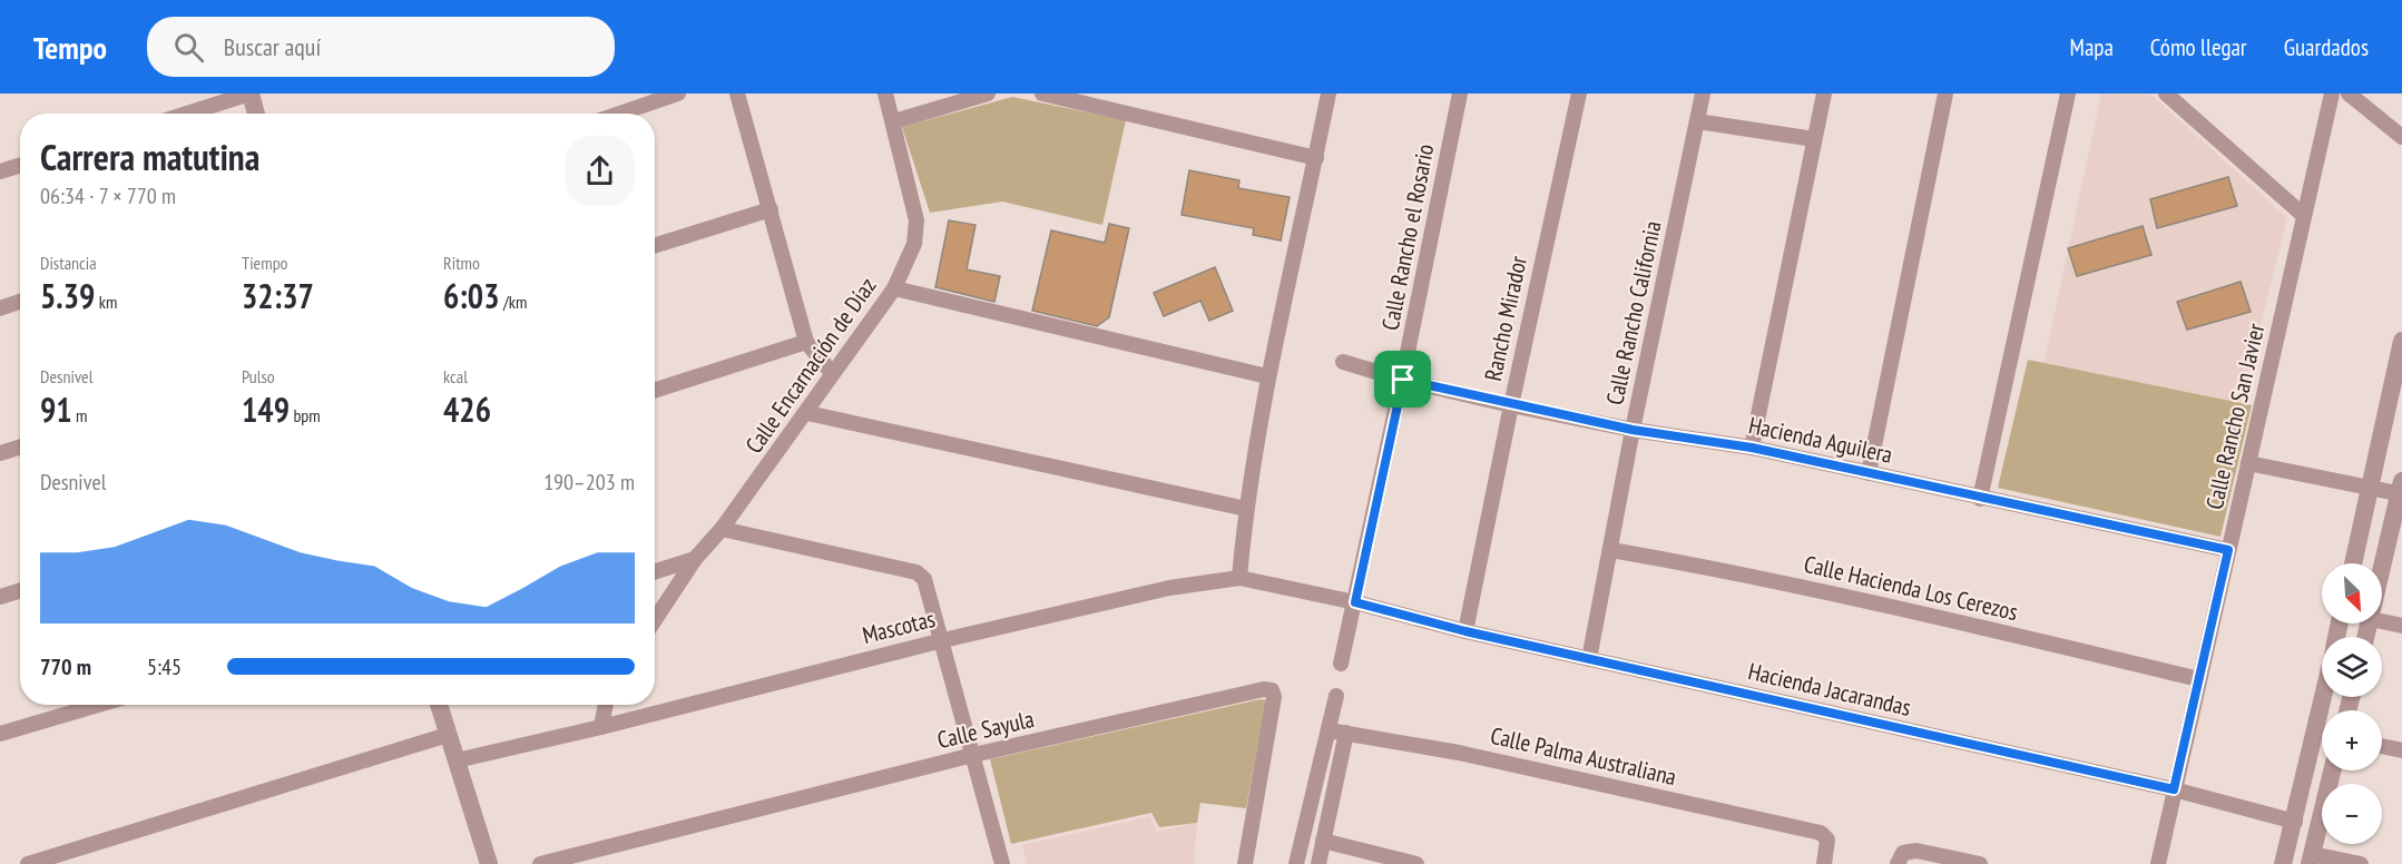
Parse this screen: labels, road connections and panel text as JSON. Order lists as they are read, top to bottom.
{
  "streets": {
    "street": [
      "Calle Rancho el Rosario",
      "Calle Rancho California",
      "Rancho Mirador",
      "Calle Encarnación de Díaz",
      "Calle Rancho San Javier",
      "Hacienda Aguilera",
      "Calle Hacienda Los Cerezos",
      "Mascotas",
      "Hacienda Jacarandas",
      "Calle Sayula",
      "Calle Palma Australiana"
    ]
  },
  "crossings": [
    ["Calle Rancho el Rosario", "Hacienda Aguilera"],
    ["Calle Rancho el Rosario", "Mascotas"],
    ["Calle Rancho el Rosario", "Hacienda Jacarandas"],
    ["Calle Rancho California", "Hacienda Aguilera"],
    ["Calle Rancho California", "Calle Hacienda Los Cerezos"],
    ["Calle Rancho California", "Hacienda Jacarandas"],
    ["Rancho Mirador", "Hacienda Aguilera"],
    ["Rancho Mirador", "Hacienda Jacarandas"],
    ["Calle Rancho San Javier", "Hacienda Aguilera"],
    ["Calle Rancho San Javier", "Calle Hacienda Los Cerezos"],
    ["Calle Rancho San Javier", "Hacienda Jacarandas"],
    ["Mascotas", "Hacienda Jacarandas"]
  ],
  "north": "bottom right",
  "page": {
    "header": "Tempo",
    "search": "Buscar aquí",
    "nav": ["Mapa", "Cómo llegar", "Guardados"],
    "heading": ["Carrera matutina", "06:34 · 7 × 770 m"],
    "stats": [
      ["Distancia", "5.39 km"],
      ["Tiempo", "32:37"],
      ["Ritmo", "6:03 /km"],
      ["Desnivel", "91 m"],
      ["Pulso", "149 bpm"],
      ["kcal", "426"]
    ],
    "chart": ["Desnivel", "190–203 m"],
    "map_buttons": ["+", "−"],
    "list": [
      {
        "name": "770 m",
        "note": "5:45"
      }
    ]
  }
}
